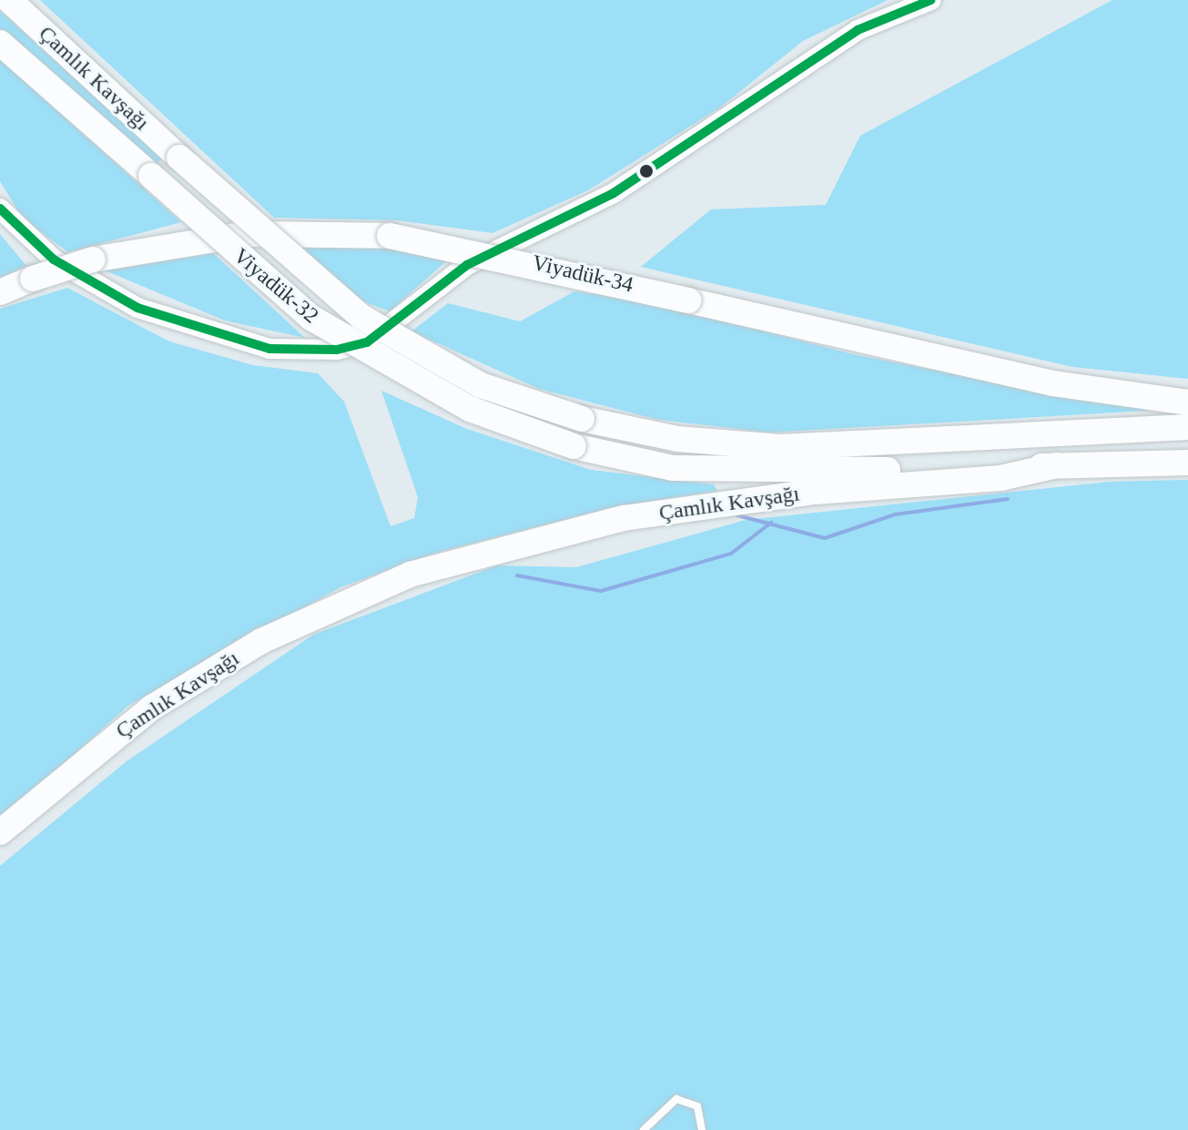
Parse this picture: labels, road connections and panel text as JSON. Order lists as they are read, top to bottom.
{
  "streets": {
    "highway": ["Çamlık Kavşağı", "Viyadük-34", "Viyadük-32"]
  },
  "crossings": [
    ["Çamlık Kavşağı", "Viyadük-32"]
  ]
}
